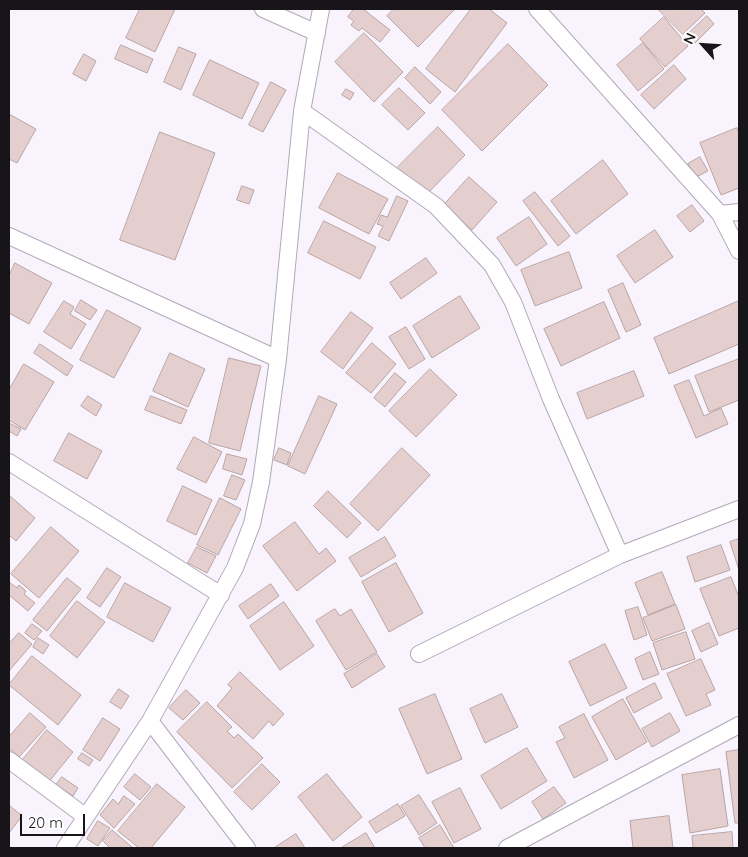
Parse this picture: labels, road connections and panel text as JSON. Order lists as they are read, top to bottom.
{
  "scale_bar": "20 m",
  "north": "top left"
}
